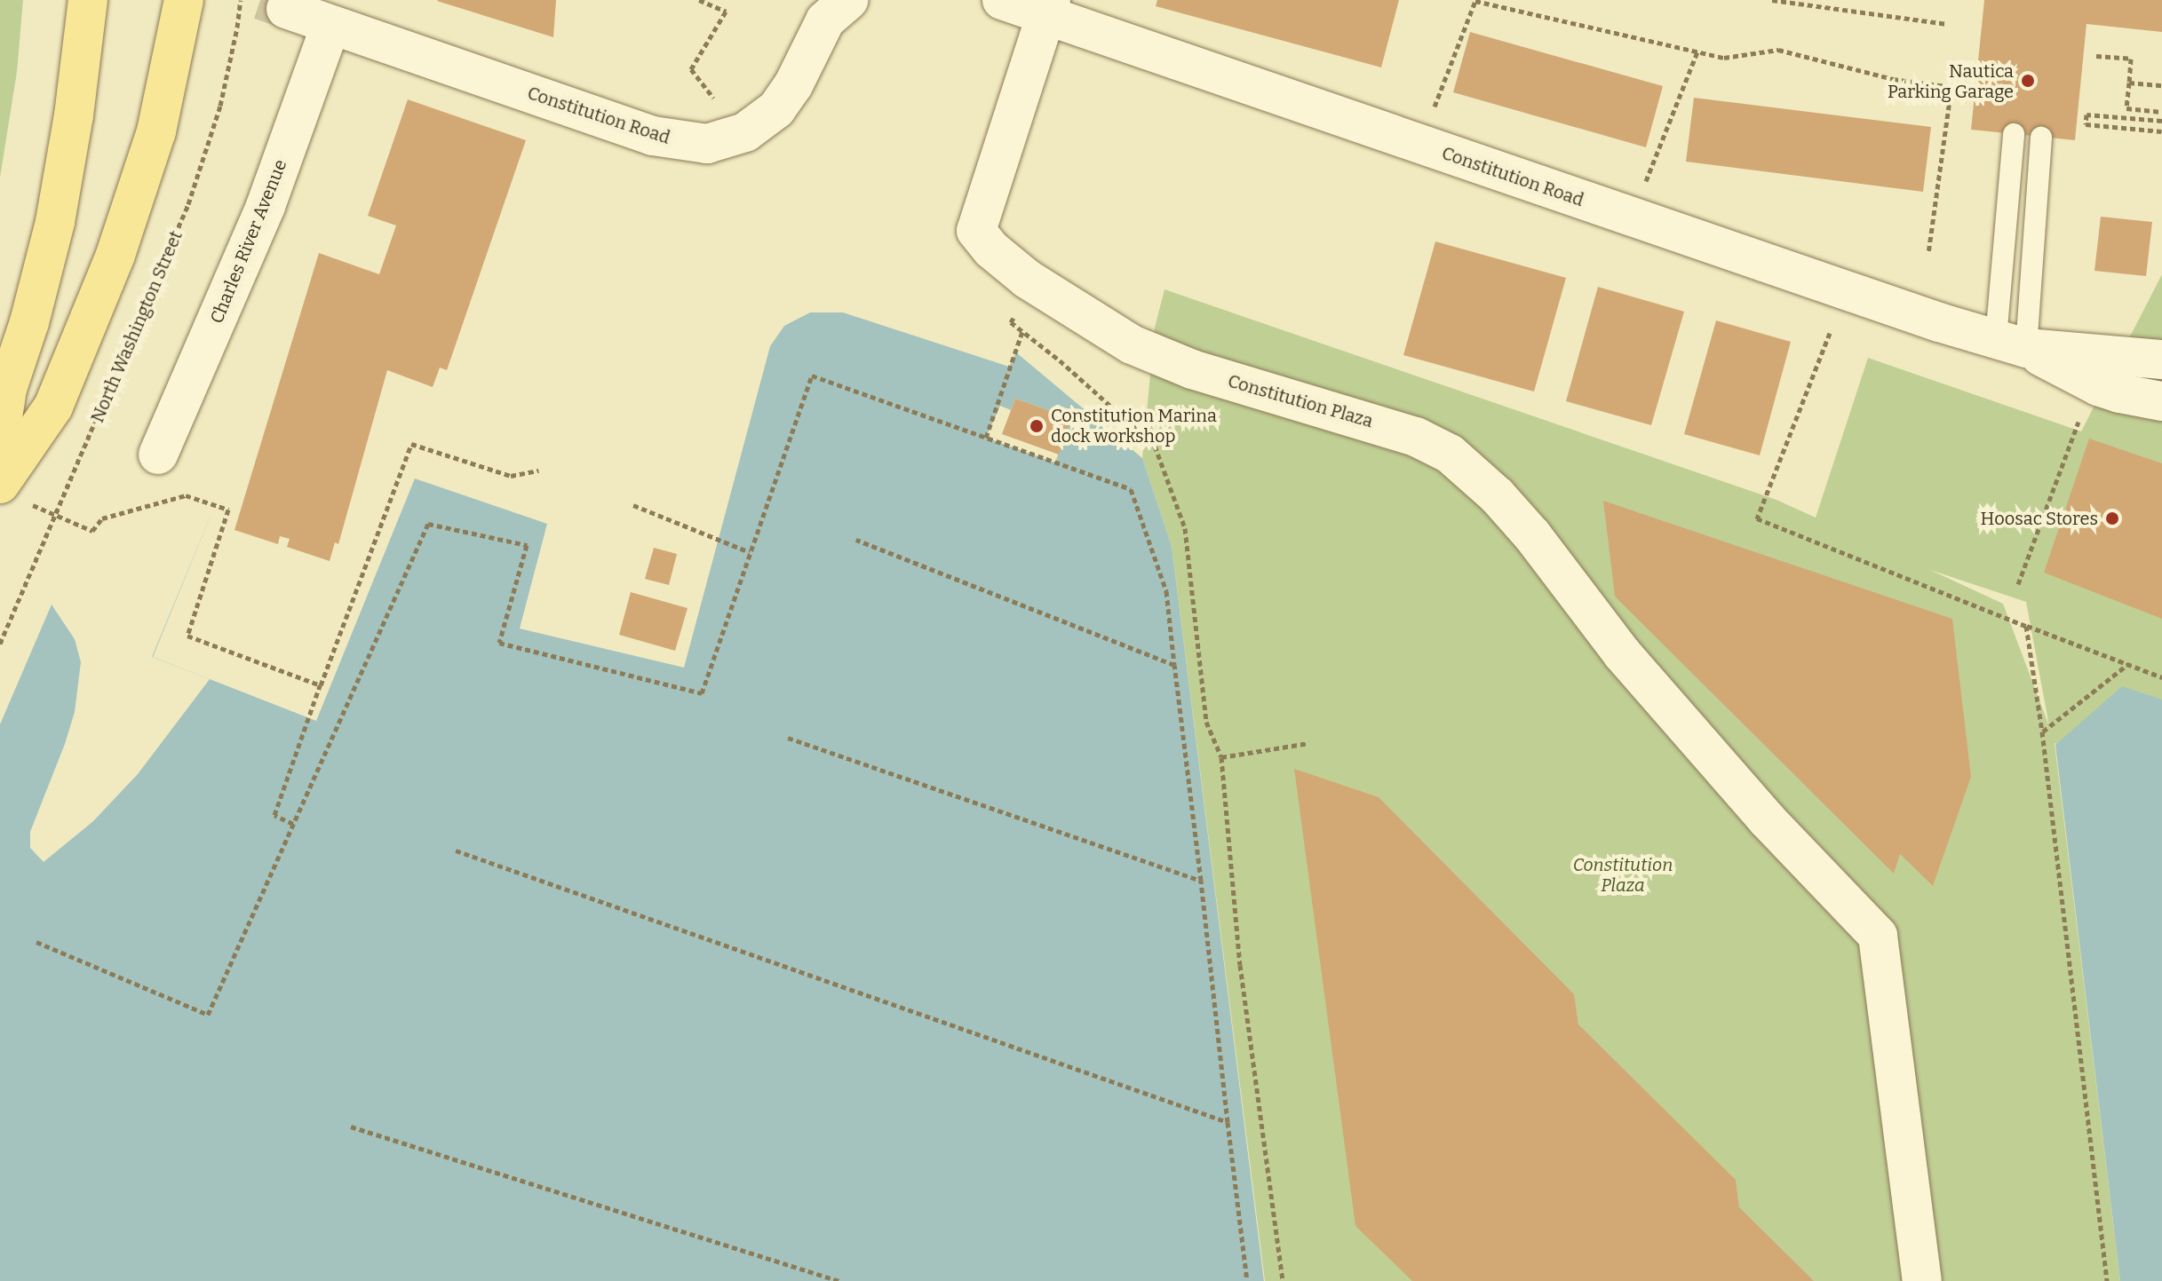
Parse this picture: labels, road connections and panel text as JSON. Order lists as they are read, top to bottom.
{
  "streets": {
    "street": ["Constitution Road", "Charles River Avenue", "Constitution Plaza"],
    "path": ["North Washington Street"]
  },
  "crossings": [
    ["Constitution Road", "Charles River Avenue"],
    ["Constitution Road", "Constitution Plaza"]
  ],
  "parks": ["Constitution Plaza"],
  "places": ["Nautica Parking Garage", "Constitution Marina dock workshop", "Hoosac Stores"]
}
